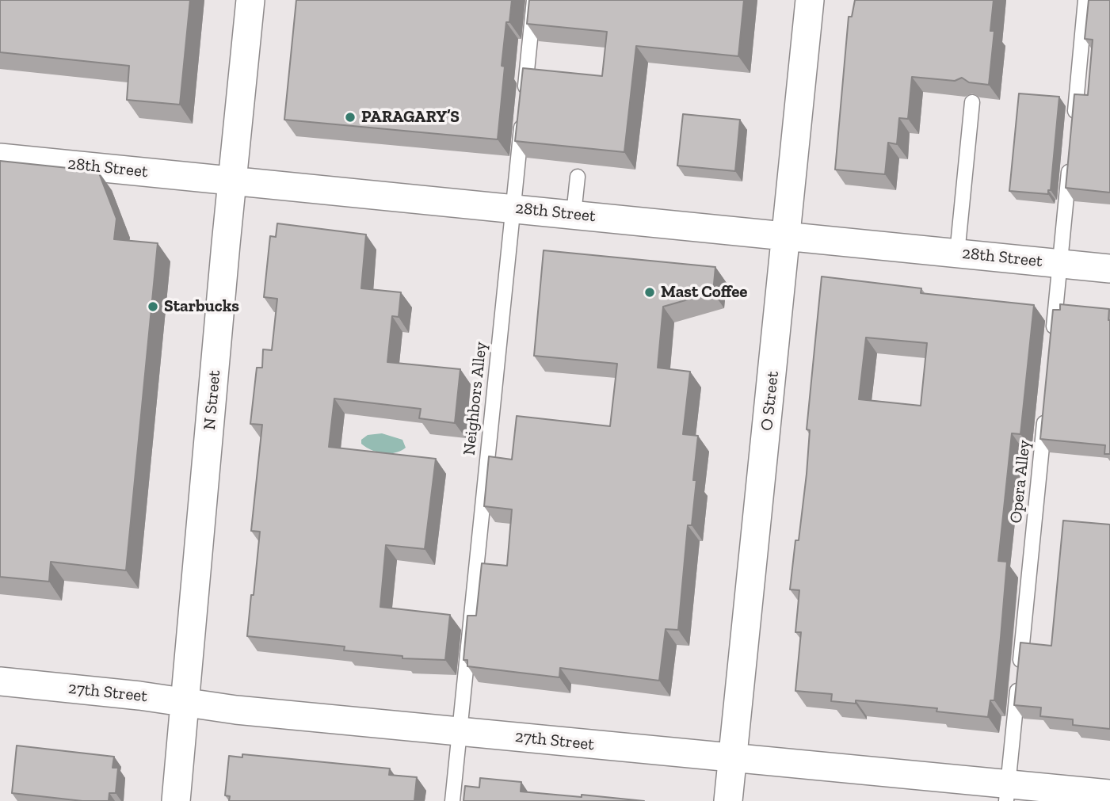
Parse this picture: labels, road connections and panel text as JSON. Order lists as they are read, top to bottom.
{
  "streets": {
    "street": [
      "28th Street",
      "N Street",
      "O Street",
      "27th Street"
    ],
    "lane": ["Neighbors Alley", "Opera Alley"]
  },
  "crossings": [
    ["28th Street", "Neighbors Alley"],
    ["28th Street", "N Street"],
    ["28th Street", "O Street"],
    ["Neighbors Alley", "27th Street"],
    ["N Street", "27th Street"],
    ["O Street", "27th Street"],
    ["Opera Alley", "27th Street"]
  ],
  "places": ["PARAGARY’S", "Mast Coffee", "Starbucks"]
}
